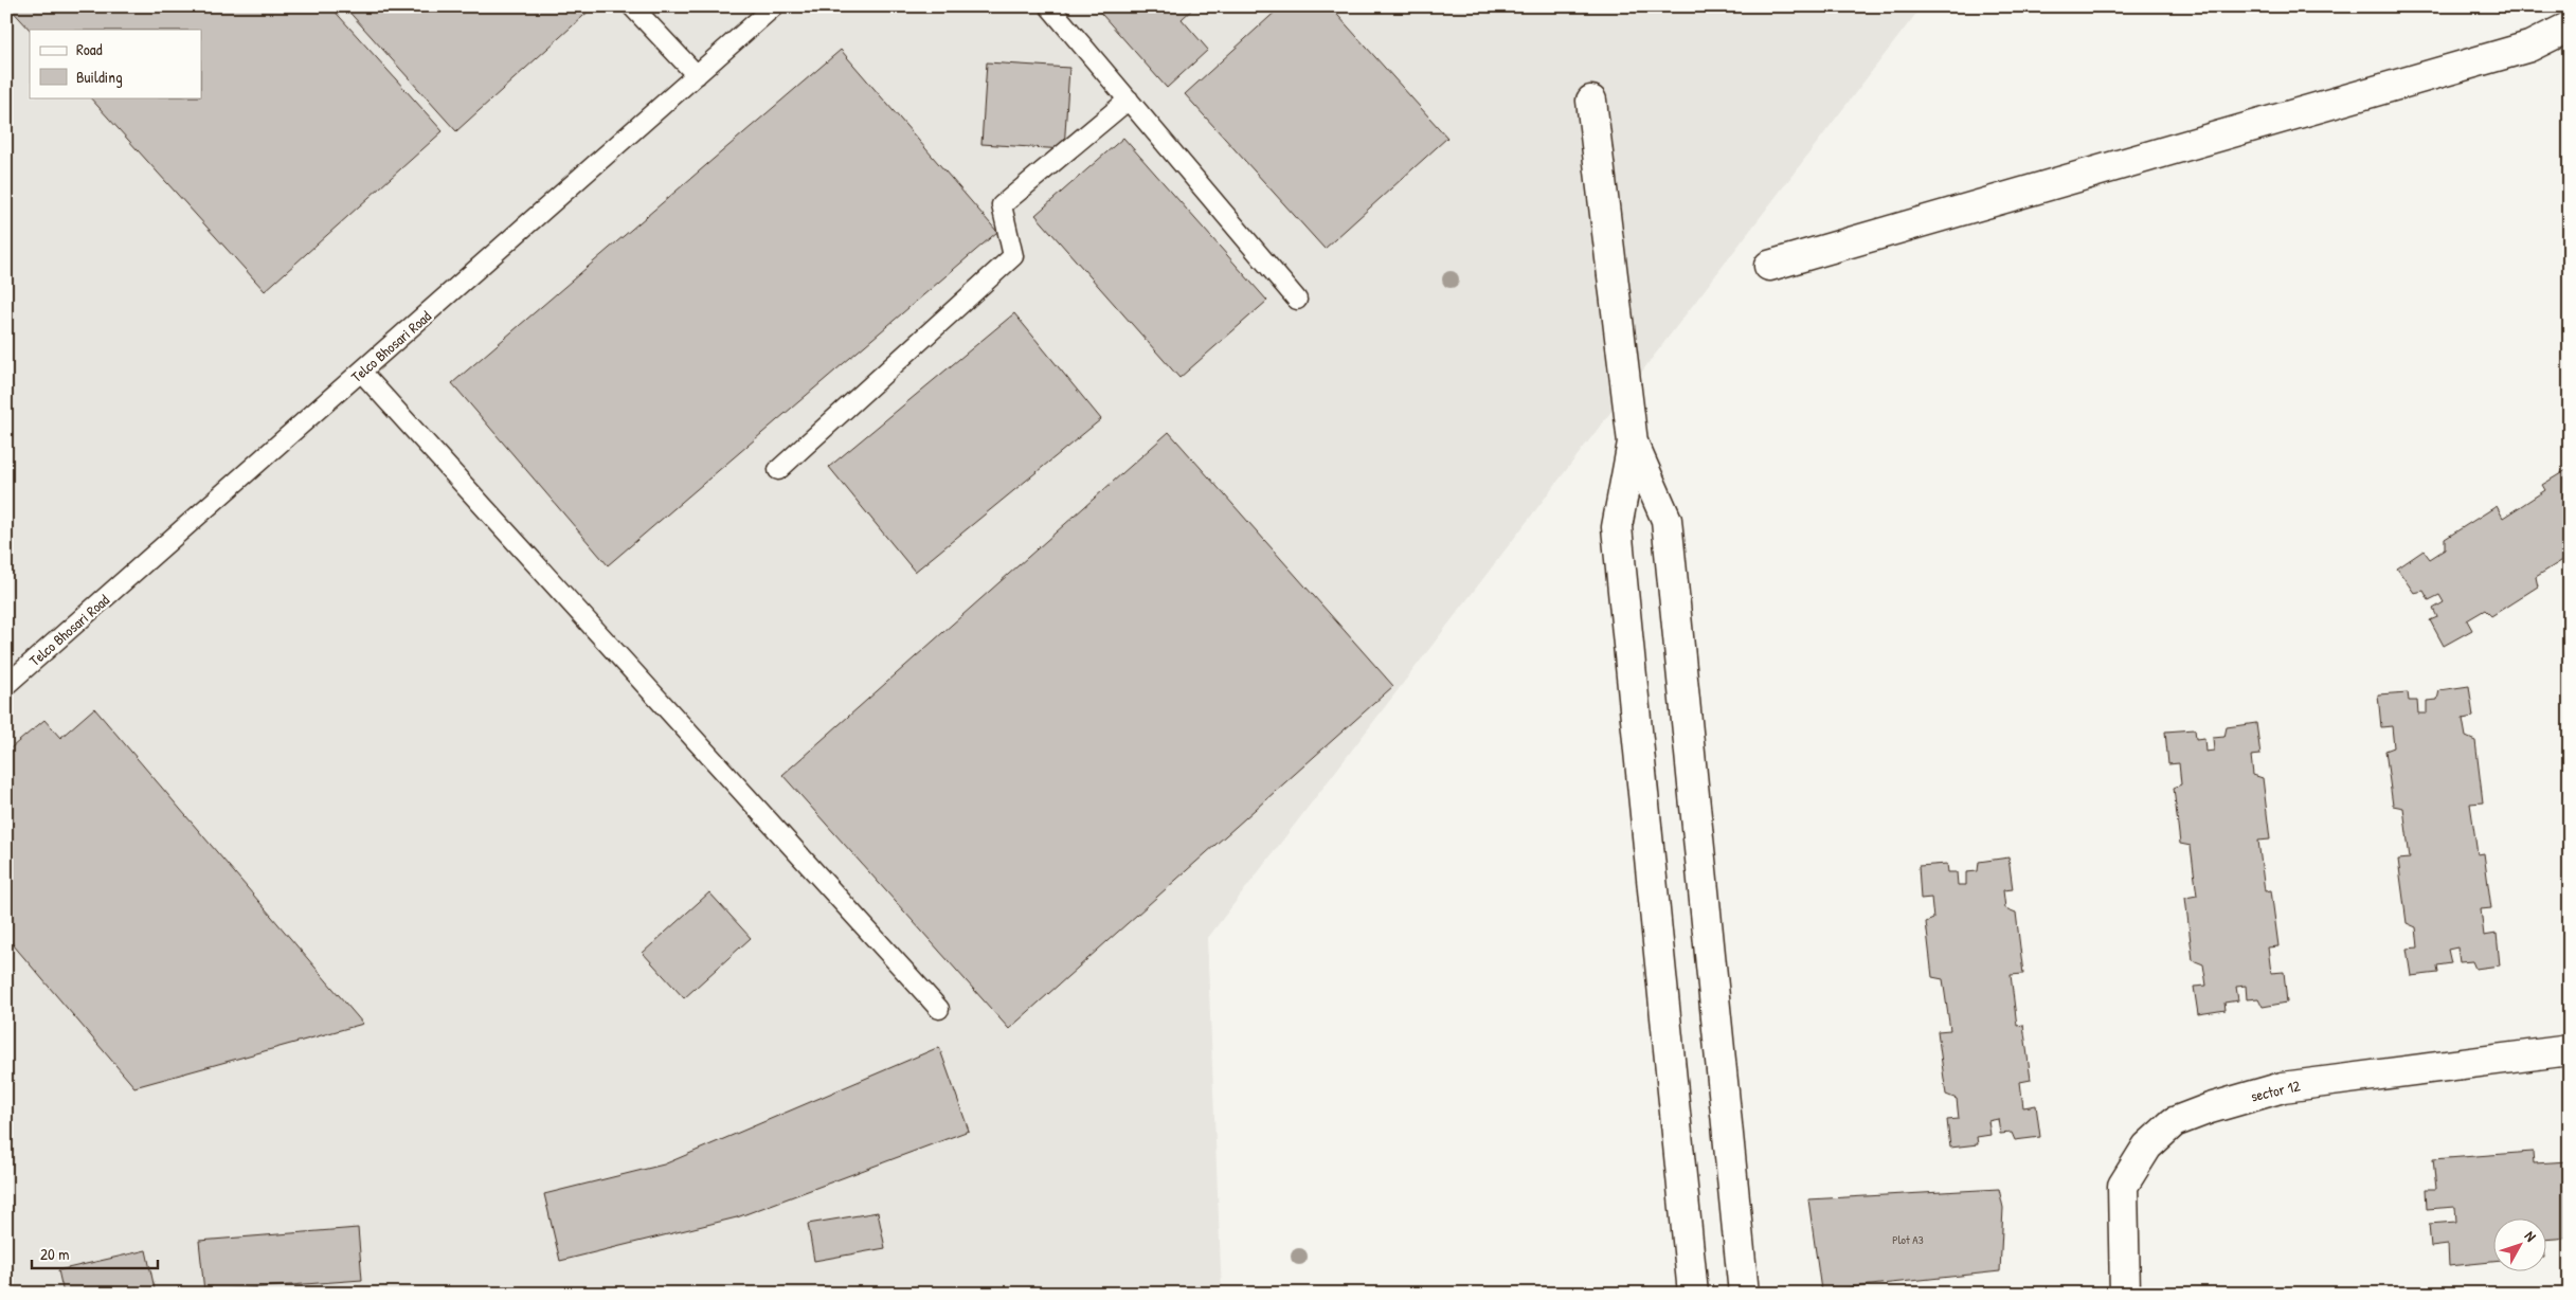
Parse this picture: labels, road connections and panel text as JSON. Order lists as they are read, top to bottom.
{
  "streets": {
    "street": ["sector 12"],
    "lane": ["Telco Bhosari Road"]
  },
  "house_numbers": ["Plot A3"],
  "legend": ["Road", "Building"],
  "scale_bar": "20 m",
  "north": "top right"
}
